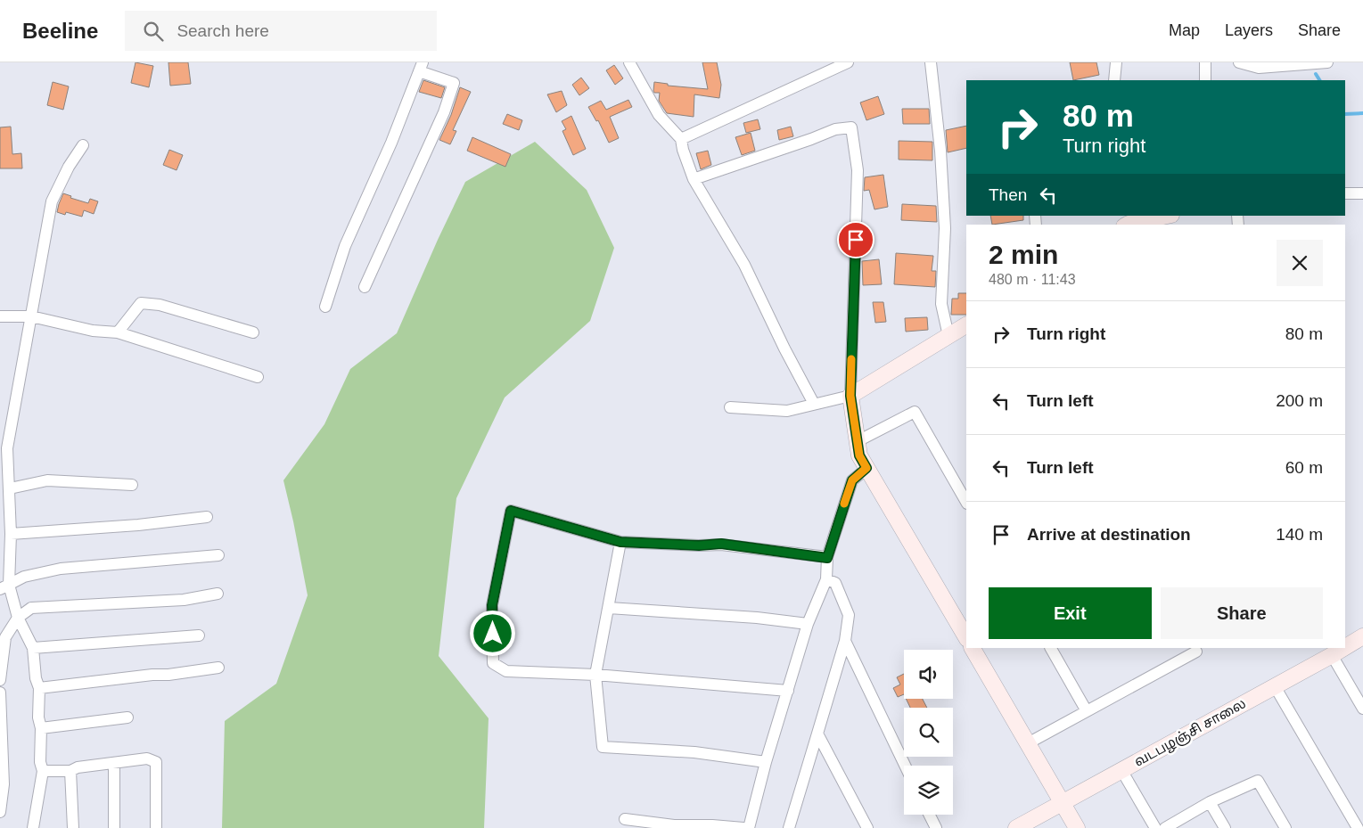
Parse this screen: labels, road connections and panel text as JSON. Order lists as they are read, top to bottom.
{
  "streets": {
    "street": ["வடபழஞ்சி சாலை"]
  },
  "page": {
    "header": "Beeline",
    "search": "Search here",
    "nav": ["Map", "Layers", "Share"],
    "turn": ["80 m", "Turn right"],
    "then": "Then",
    "heading": ["2 min", "480 m · 11:43"],
    "list": [
      {
        "name": "Turn right",
        "value": "80 m"
      },
      {
        "name": "Turn left",
        "value": "200 m"
      },
      {
        "name": "Turn left",
        "value": "60 m"
      },
      {
        "name": "Arrive at destination",
        "value": "140 m"
      }
    ],
    "buttons": ["Exit", "Share"]
  }
}
